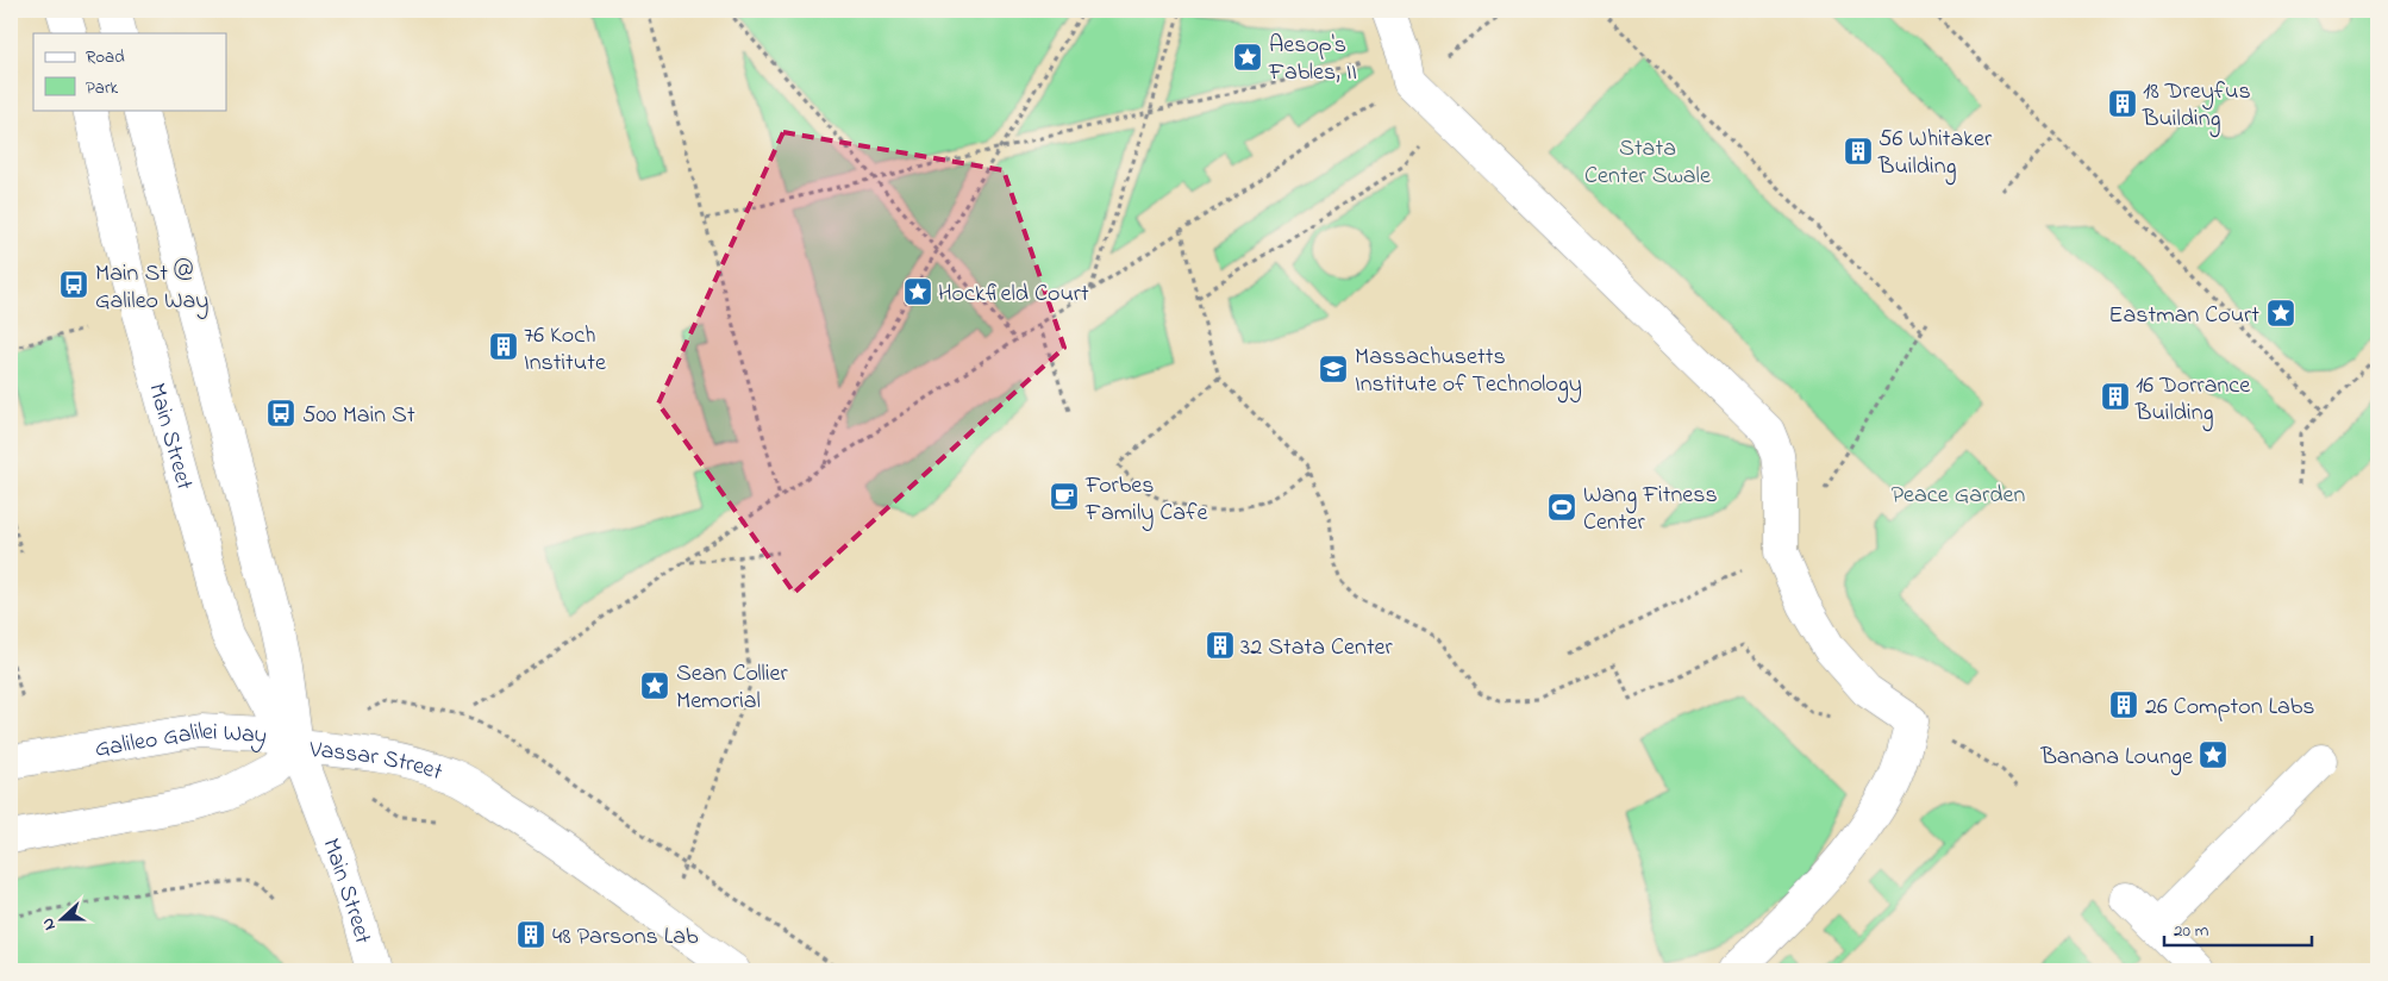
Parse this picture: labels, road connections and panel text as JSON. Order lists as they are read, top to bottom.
{
  "streets": {
    "main road": ["Main Street", "Galileo Galilei Way", "Vassar Street"]
  },
  "crossings": [
    ["Main Street", "Galileo Galilei Way"],
    ["Main Street", "Vassar Street"],
    ["Galileo Galilei Way", "Vassar Street"]
  ],
  "parks": ["Stata Center Swale", "Peace Garden"],
  "places": {
    "place": [
      "Aesop's Fables, II",
      "Hockfield Court",
      "Eastman Court",
      "Sean Collier Memorial",
      "Banana Lounge"
    ],
    "building": [
      "18 Dreyfus Building",
      "56 Whitaker Building",
      "76 Koch Institute",
      "16 Dorrance Building",
      "32 Stata Center",
      "26 Compton Labs",
      "48 Parsons Lab"
    ],
    "bus stop": ["Main St @ Galileo Way", "500 Main St"],
    "school or university": ["Massachusetts Institute of Technology"],
    "cafe": ["Forbes Family Cafe"],
    "sports": ["Wang Fitness Center"]
  },
  "legend": ["Road", "Park"],
  "scale_bar": "20 m",
  "north": "left"
}
